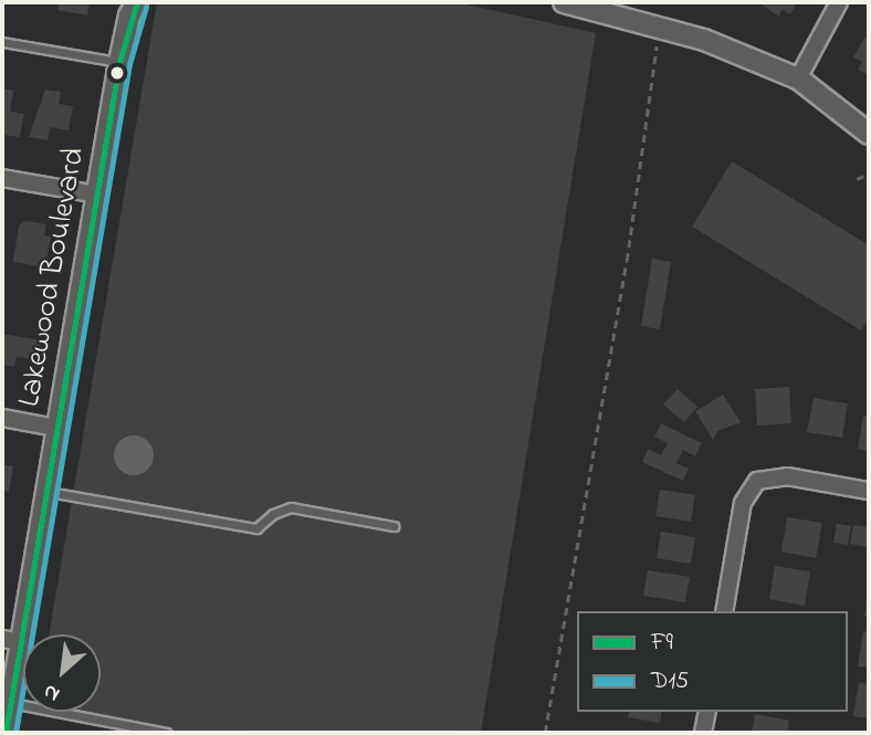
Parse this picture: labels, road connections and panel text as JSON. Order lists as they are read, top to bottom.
{
  "streets": {
    "street": ["Lakewood Boulevard"]
  },
  "lines": ["transit line F9", "transit line D15"],
  "legend": ["F9", "D15"],
  "north": "bottom left"
}
